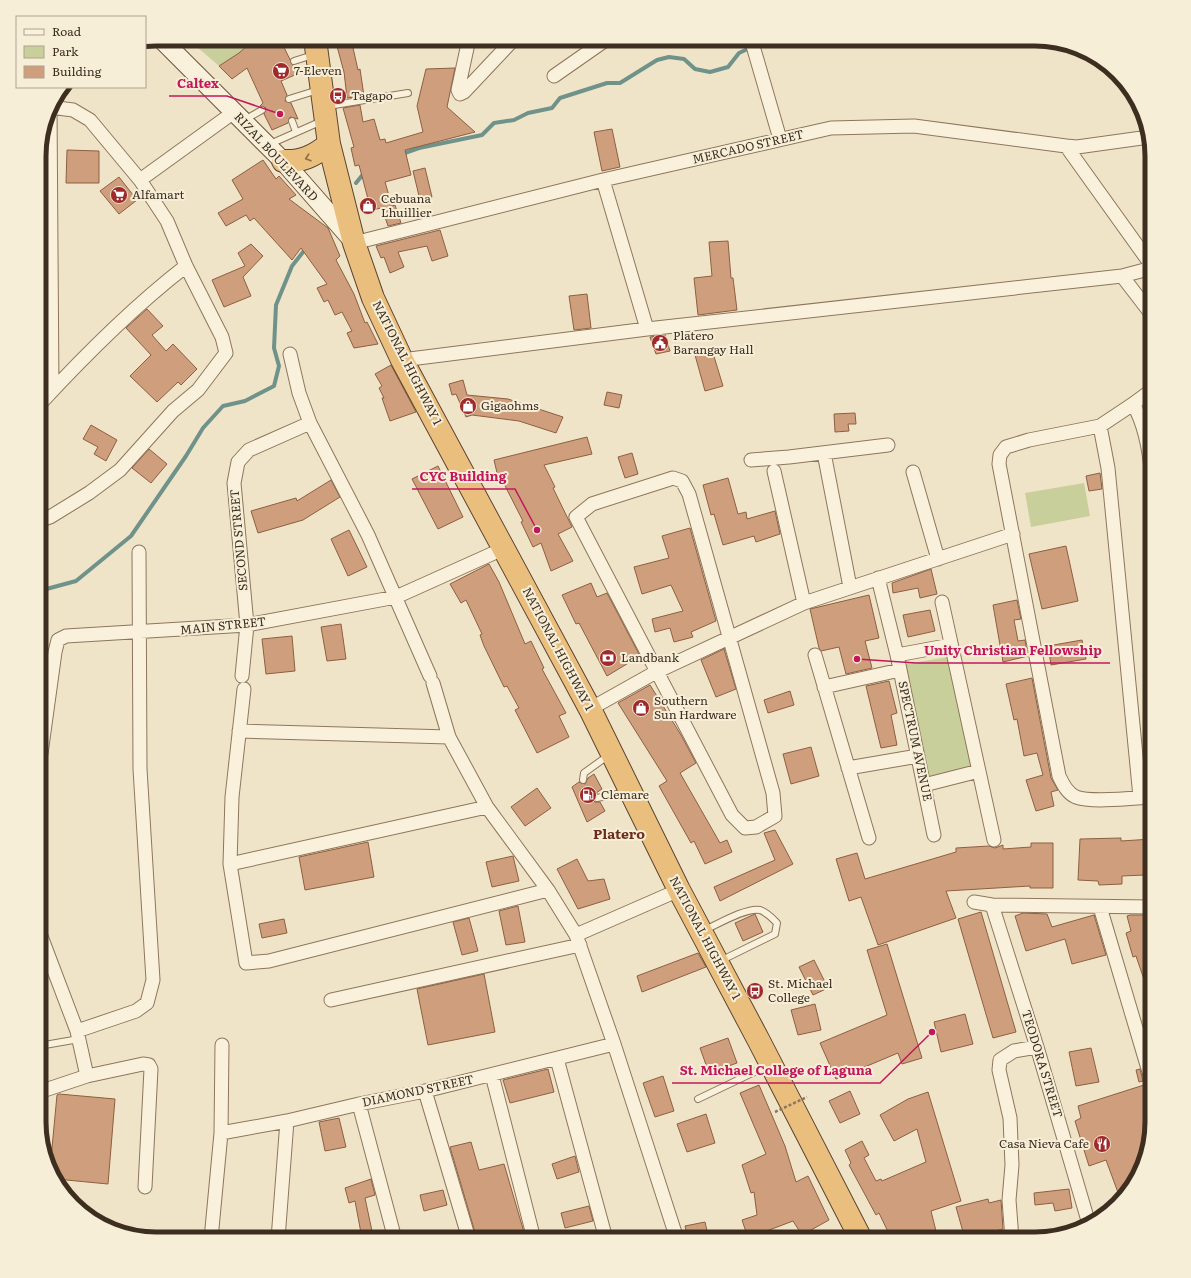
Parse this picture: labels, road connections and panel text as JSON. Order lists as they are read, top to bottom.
{
  "streets": {
    "highway": ["NATIONAL HIGHWAY 1"],
    "main road": ["RIZAL BOULEVARD"],
    "street": [
      "MERCADO STREET",
      "SECOND STREET",
      "MAIN STREET",
      "SPECTRUM AVENUE",
      "TEODORA STREET",
      "DIAMOND STREET"
    ]
  },
  "crossings": [
    ["MERCADO STREET", "RIZAL BOULEVARD"],
    ["MERCADO STREET", "NATIONAL HIGHWAY 1"],
    ["RIZAL BOULEVARD", "NATIONAL HIGHWAY 1"],
    ["NATIONAL HIGHWAY 1", "MAIN STREET"],
    ["SECOND STREET", "MAIN STREET"]
  ],
  "districts": ["Platero"],
  "places": {
    "supermarket": ["7-Eleven", "Alfamart"],
    "bus stop": ["Tagapo", "St. Michael College"],
    "other": [
      "Caltex",
      "CYC Building",
      "Unity Christian Fellowship",
      "St. Michael College of Laguna"
    ],
    "shop": ["Cebuana Lhuillier", "Gigaohms", "Southern Sun Hardware"],
    "public building": ["Platero Barangay Hall"],
    "bank": ["Landbank"],
    "fuel station": ["Clemare"],
    "restaurant": ["Casa Nieva Cafe"]
  },
  "legend": ["Road", "Park", "Building"]
}
